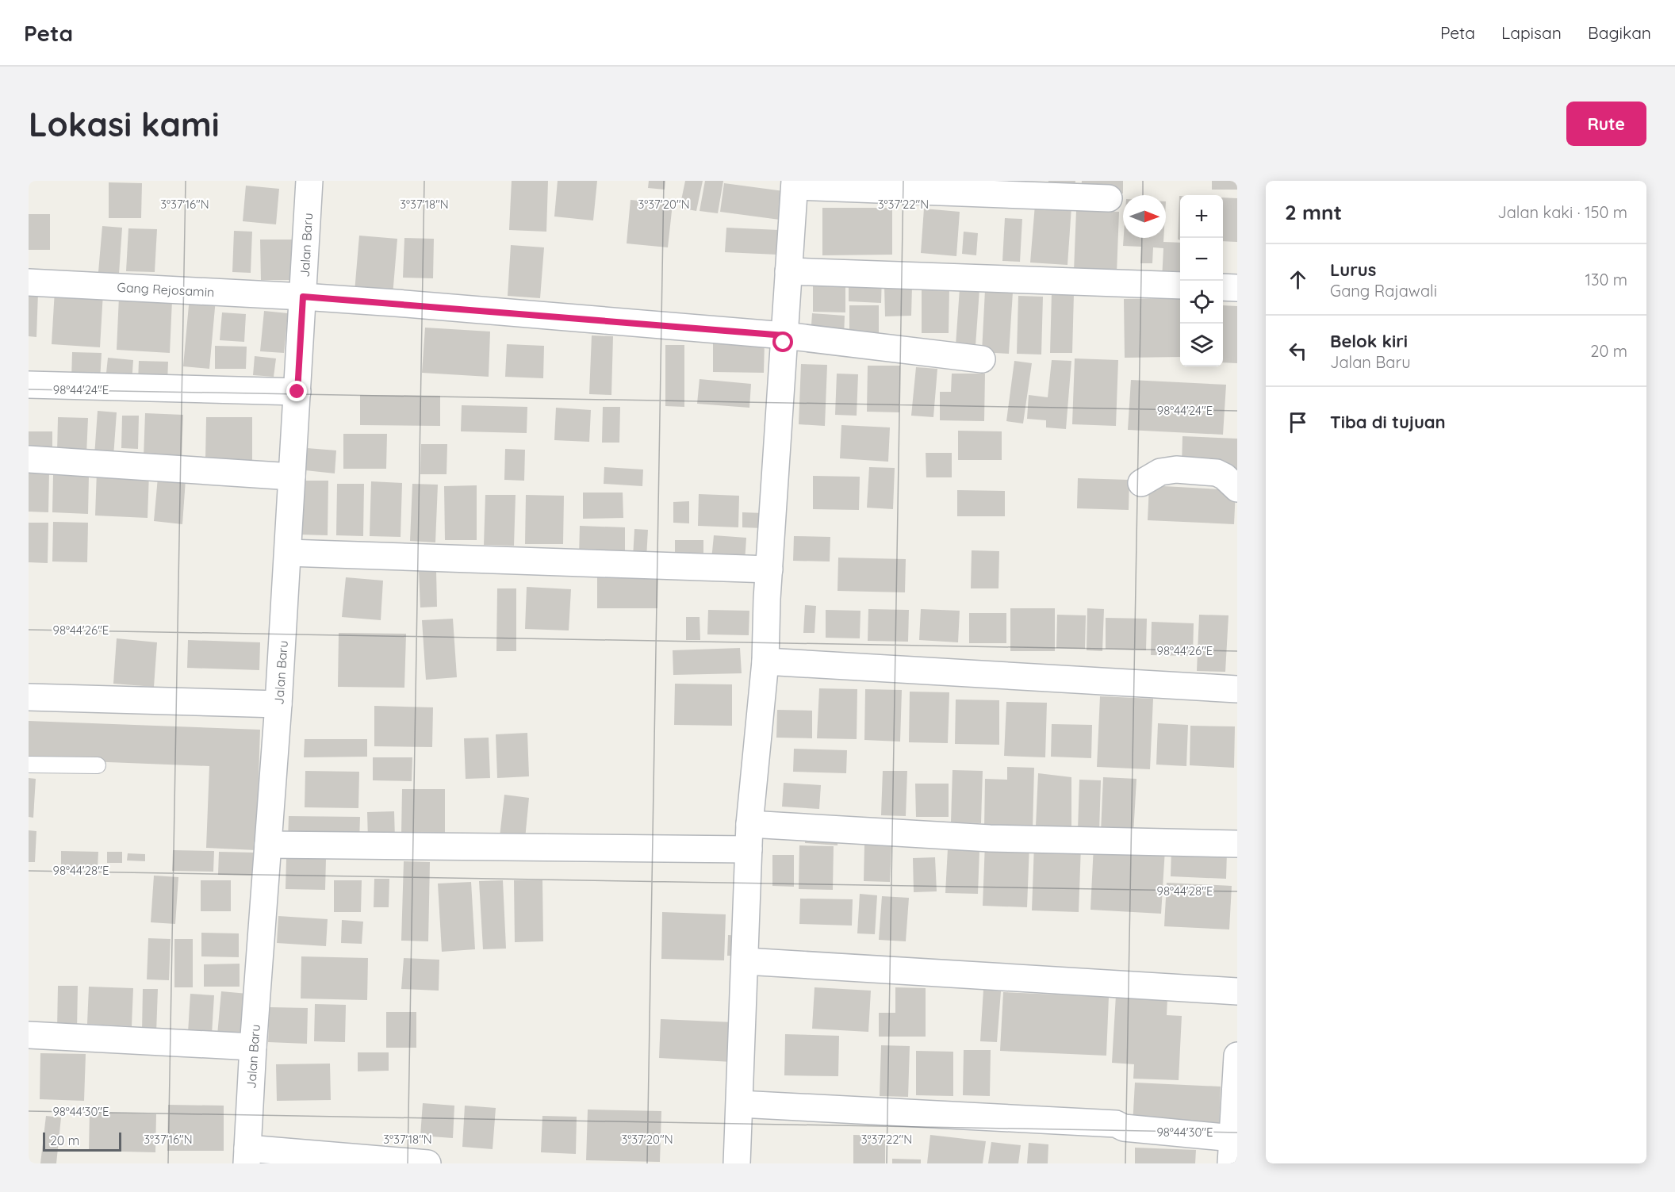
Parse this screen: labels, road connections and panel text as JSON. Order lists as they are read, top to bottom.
{
  "streets": {
    "street": ["Jalan Baru", "Gang Rejosamin"]
  },
  "crossings": [
    ["Jalan Baru", "Gang Rejosamin"]
  ],
  "scale_bar": "20 m",
  "north": "right",
  "page": {
    "header": "Peta",
    "nav": ["Peta", "Lapisan", "Bagikan"],
    "buttons": "Rute",
    "title": "Lokasi kami",
    "heading": ["2 mnt", "Jalan kaki · 150 m"],
    "map_buttons": ["+", "−"],
    "list": [
      ["Lurus", "Gang Rajawali", "130 m"],
      ["Belok kiri", "Jalan Baru", "20 m"],
      "Tiba di tujuan"
    ],
    "scale": "20 m"
  },
  "coordinates": [
    "3°37'16\"N",
    "3°37'18\"N",
    "3°37'20\"N",
    "3°37'22\"N",
    "98°44'24\"E",
    "98°44'26\"E",
    "98°44'28\"E",
    "98°44'30\"E"
  ]
}
